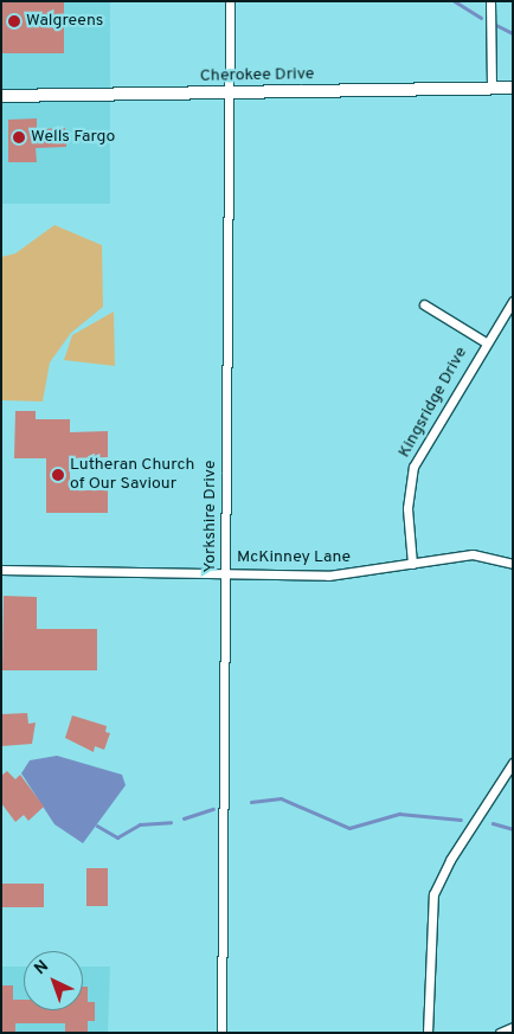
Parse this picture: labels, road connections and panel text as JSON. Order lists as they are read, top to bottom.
{
  "streets": {
    "street": [
      "Cherokee Drive",
      "Kingsridge Drive",
      "Yorkshire Drive",
      "McKinney Lane"
    ]
  },
  "crossings": [
    ["Cherokee Drive", "Yorkshire Drive"],
    ["Kingsridge Drive", "McKinney Lane"],
    ["Yorkshire Drive", "McKinney Lane"]
  ],
  "places": ["Walgreens", "Wells Fargo", "Lutheran Church of Our Saviour"],
  "north": "top left"
}
